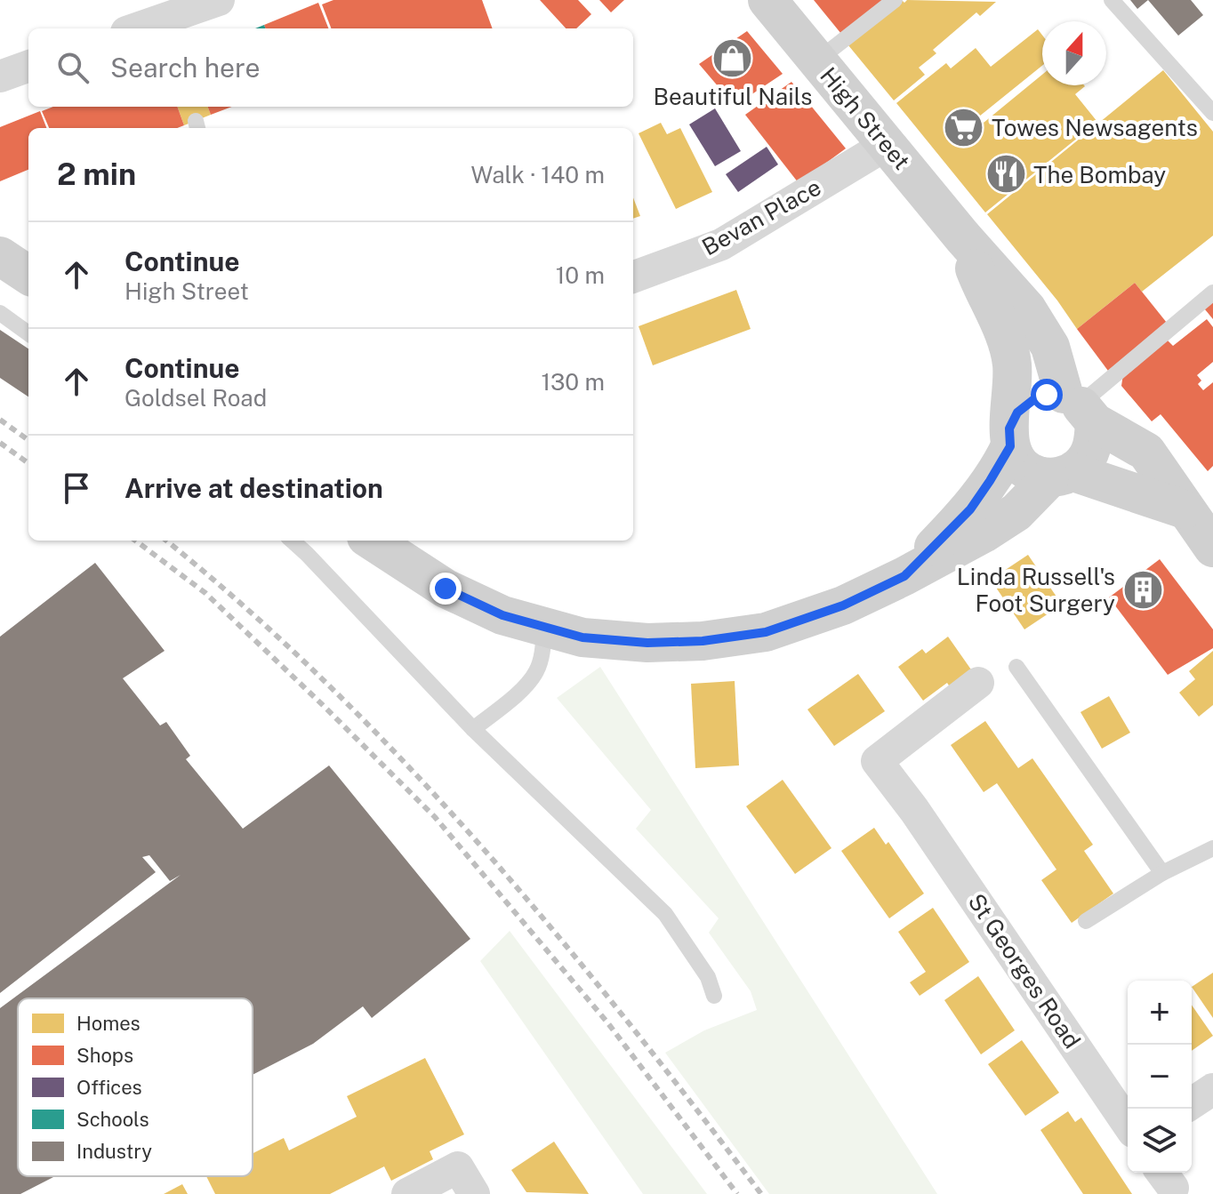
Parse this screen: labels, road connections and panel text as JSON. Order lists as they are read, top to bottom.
{
  "streets": {
    "main road": ["High Street"],
    "street": ["Bevan Place", "St Georges Road"]
  },
  "crossings": [
    ["High Street", "Bevan Place"]
  ],
  "places": {
    "shop": ["Beautiful Nails"],
    "supermarket": ["Towes Newsagents"],
    "restaurant": ["The Bombay"],
    "building": ["Linda Russell's Foot Surgery"]
  },
  "legend": [
    "Homes",
    "Shops",
    "Offices",
    "Schools",
    "Industry"
  ],
  "north": "top",
  "page": {
    "search": "Search here",
    "heading": ["2 min", "Walk · 140 m"],
    "list": [
      ["Continue", "High Street", "10 m"],
      ["Continue", "Goldsel Road", "130 m"],
      "Arrive at destination"
    ],
    "map_buttons": ["+", "−"]
  }
}
